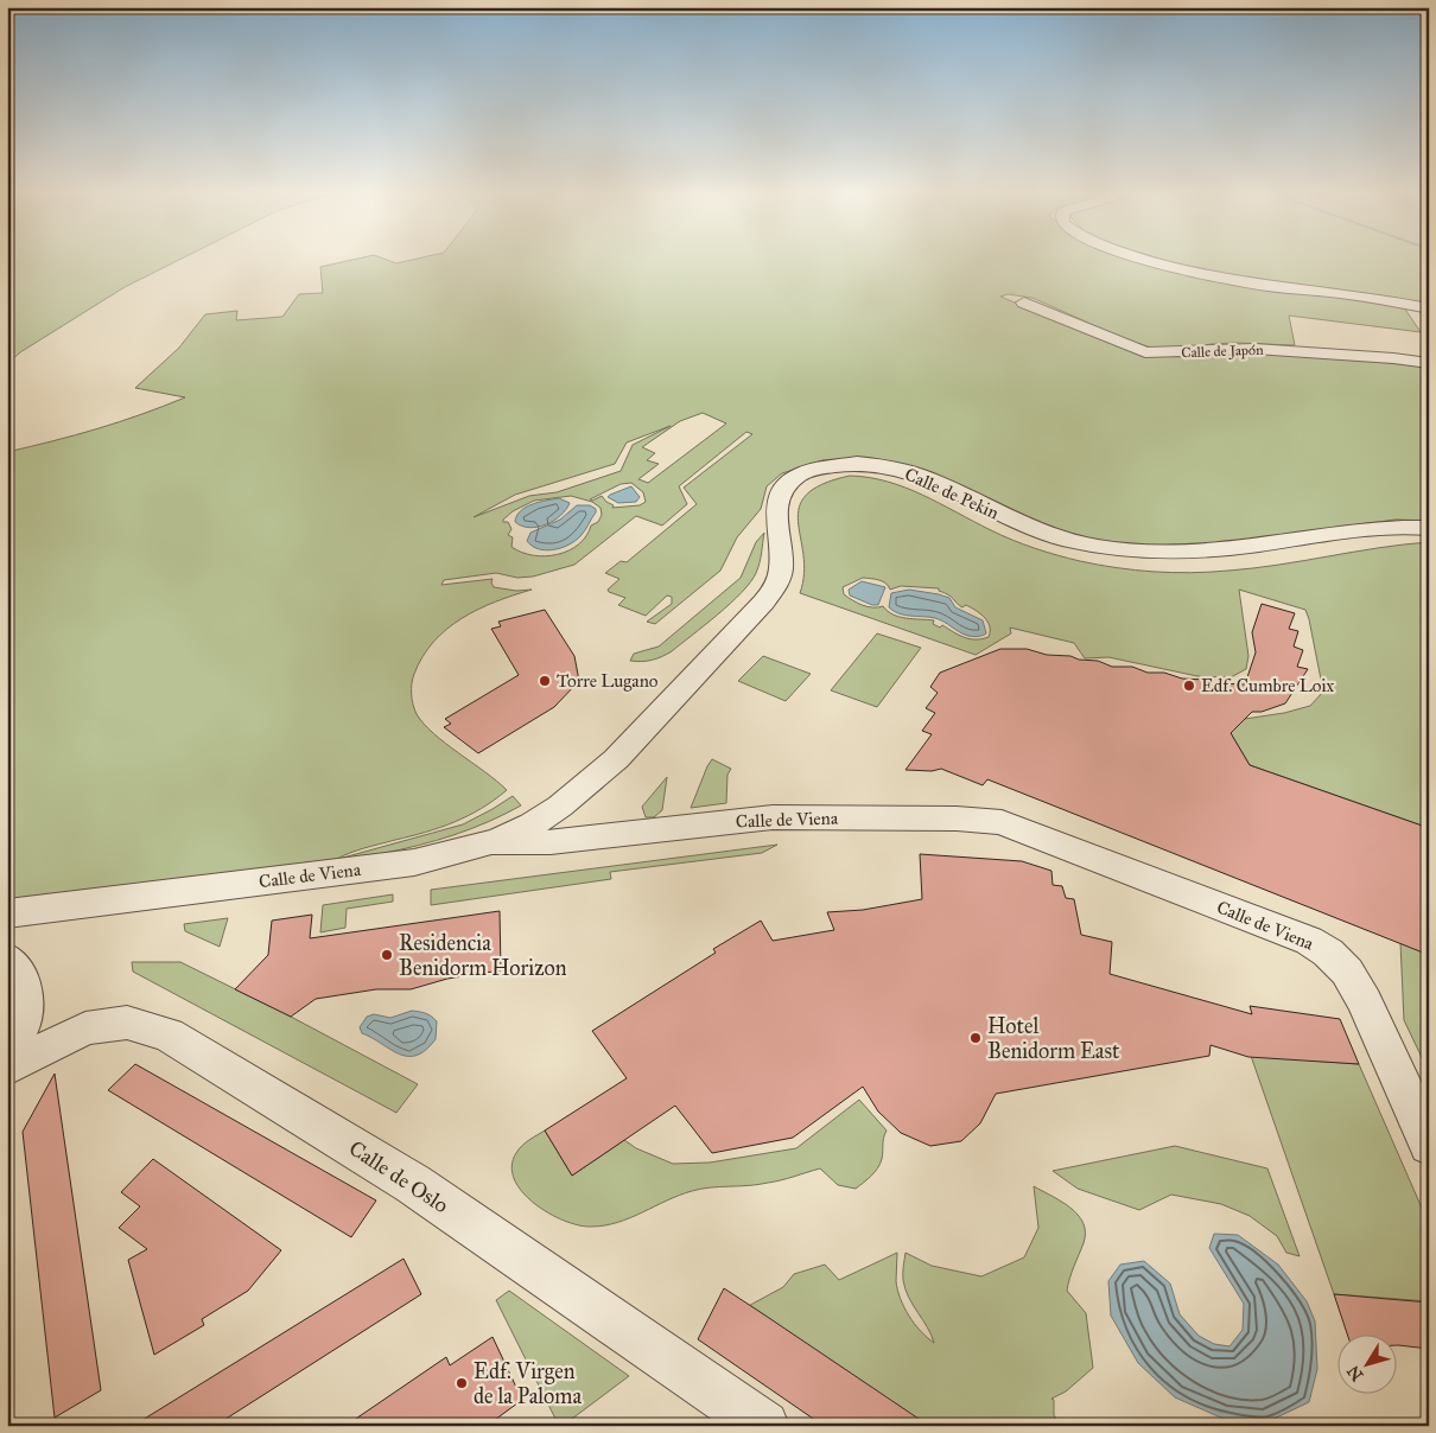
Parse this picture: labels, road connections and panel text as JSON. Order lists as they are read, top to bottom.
{
  "streets": {
    "street": [
      "Calle de Japón",
      "Calle de Pekin",
      "Calle de Viena",
      "Calle de Oslo"
    ]
  },
  "crossings": [
    ["Calle de Pekin", "Calle de Viena"]
  ],
  "places": [
    "Torre Lugano",
    "Edf. Cumbre Loix",
    "Residencia Benidorm Horizon",
    "Hotel Benidorm East",
    "Edf. Virgen de la Paloma"
  ],
  "north": "bottom left"
}
